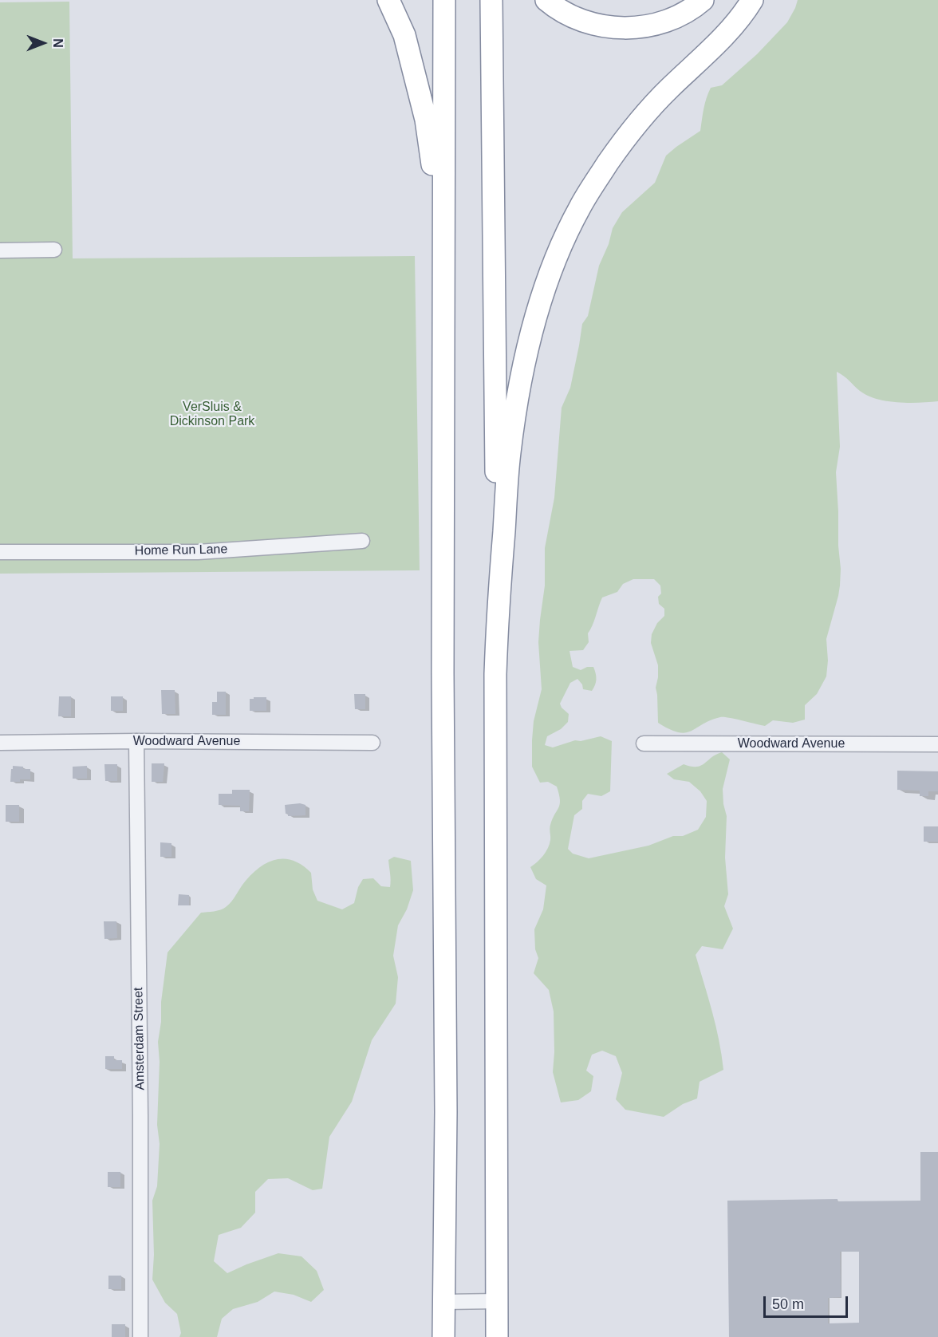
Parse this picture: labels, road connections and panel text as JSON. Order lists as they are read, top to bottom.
{
  "streets": {
    "street": ["Home Run Lane", "Woodward Avenue", "Amsterdam Street"]
  },
  "crossings": [
    ["Woodward Avenue", "Amsterdam Street"]
  ],
  "parks": ["VerSluis & Dickinson Park"],
  "scale_bar": "50 m",
  "north": "right"
}
